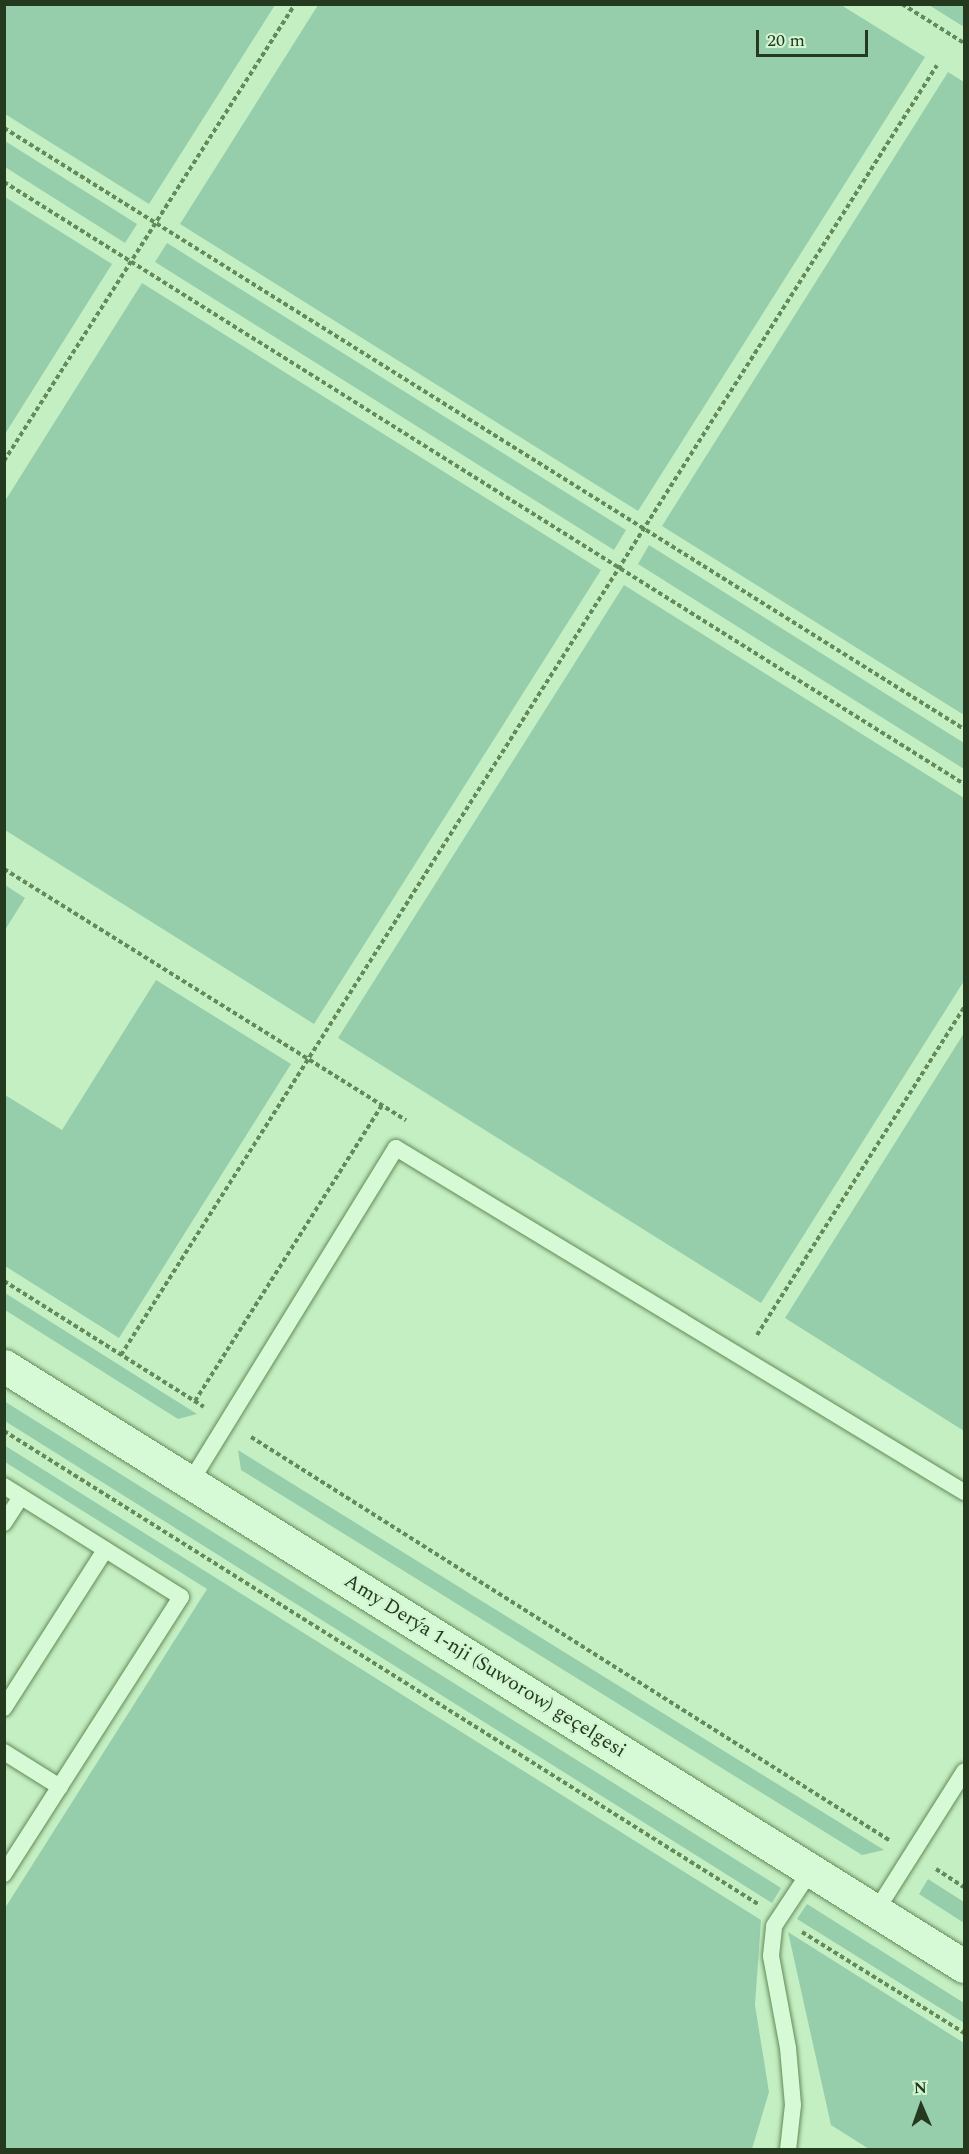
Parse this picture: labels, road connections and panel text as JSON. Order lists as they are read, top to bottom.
{
  "streets": {
    "street": ["Amy Derýa 1-nji (Suworow) geçelgesi"]
  },
  "scale_bar": "20 m",
  "north": "top"
}
